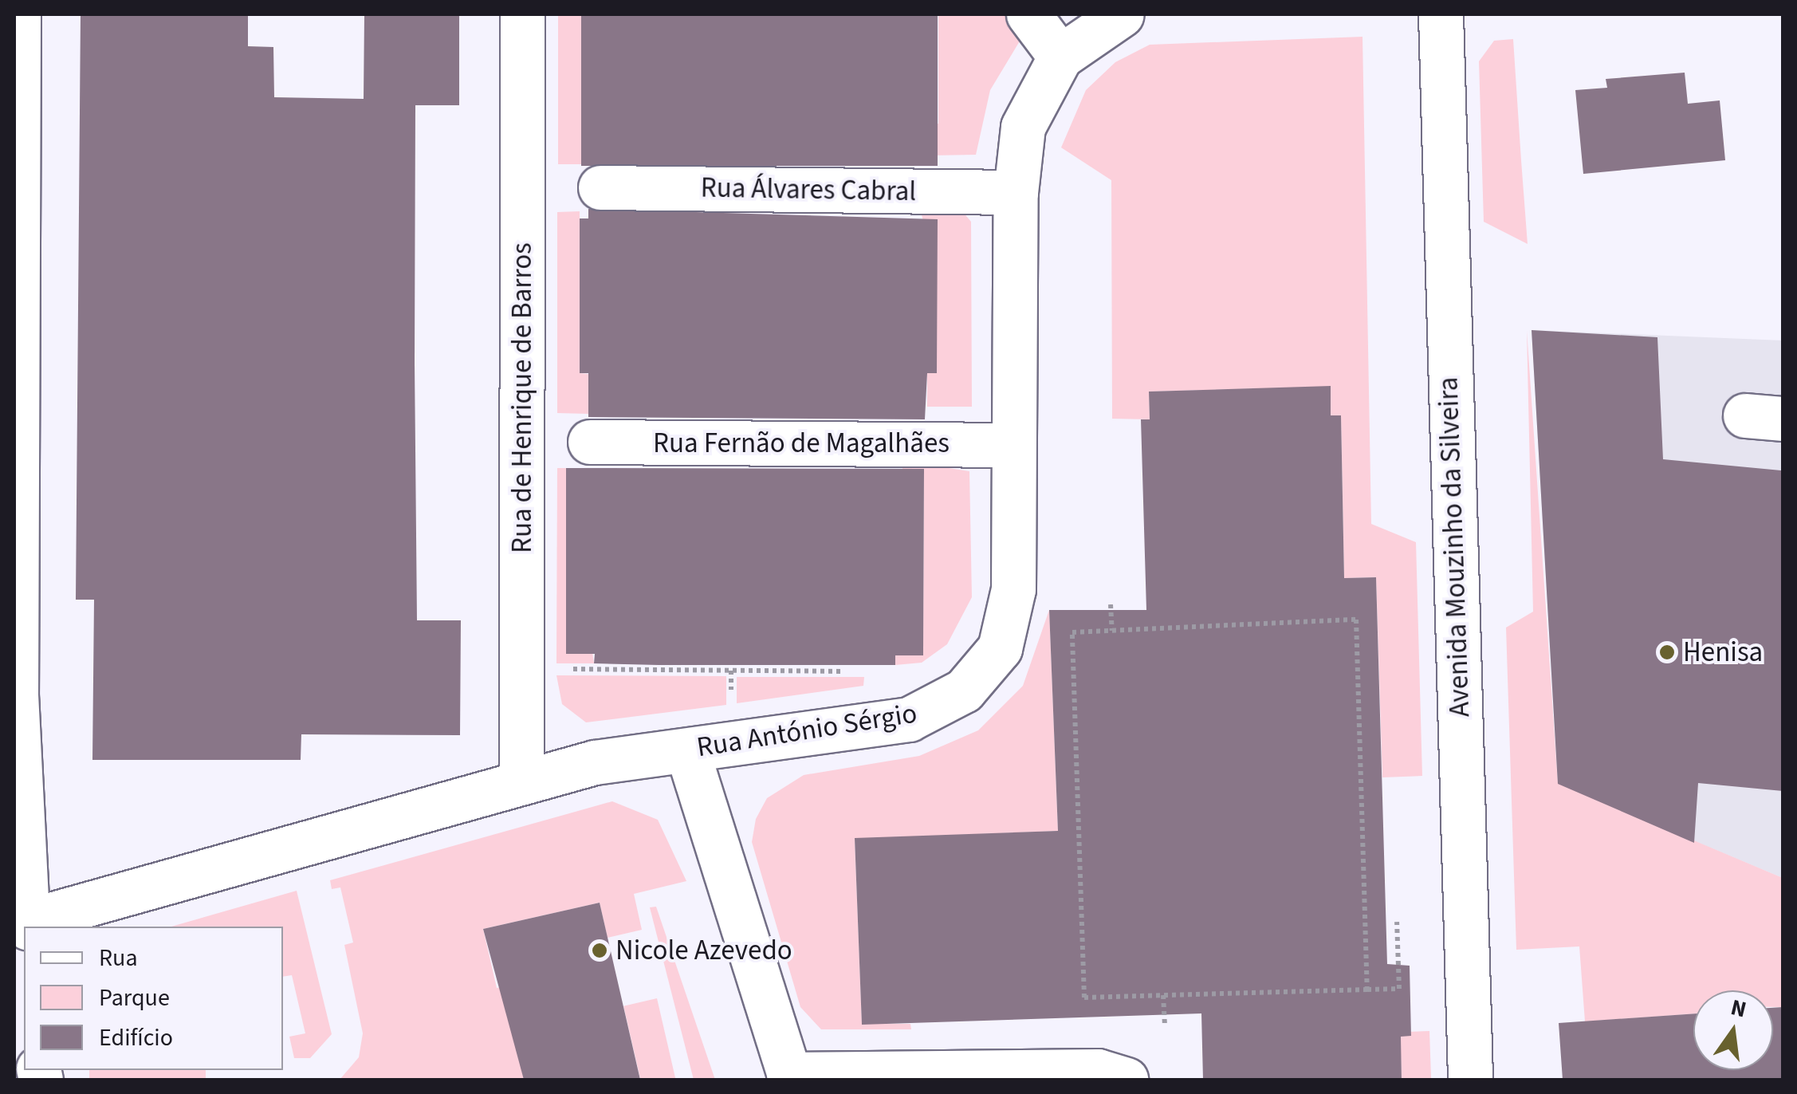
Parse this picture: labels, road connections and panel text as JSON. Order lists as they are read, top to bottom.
{
  "streets": {
    "street": [
      "Rua Álvares Cabral",
      "Rua de Henrique de Barros",
      "Rua Fernão de Magalhães",
      "Avenida Mouzinho da Silveira",
      "Rua António Sérgio"
    ]
  },
  "crossings": [
    ["Rua Álvares Cabral", "Rua António Sérgio"],
    ["Rua de Henrique de Barros", "Rua António Sérgio"],
    ["Rua Fernão de Magalhães", "Rua António Sérgio"]
  ],
  "places": ["Henisa", "Nicole Azevedo"],
  "legend": ["Rua", "Parque", "Edifício"],
  "north": "top"
}
